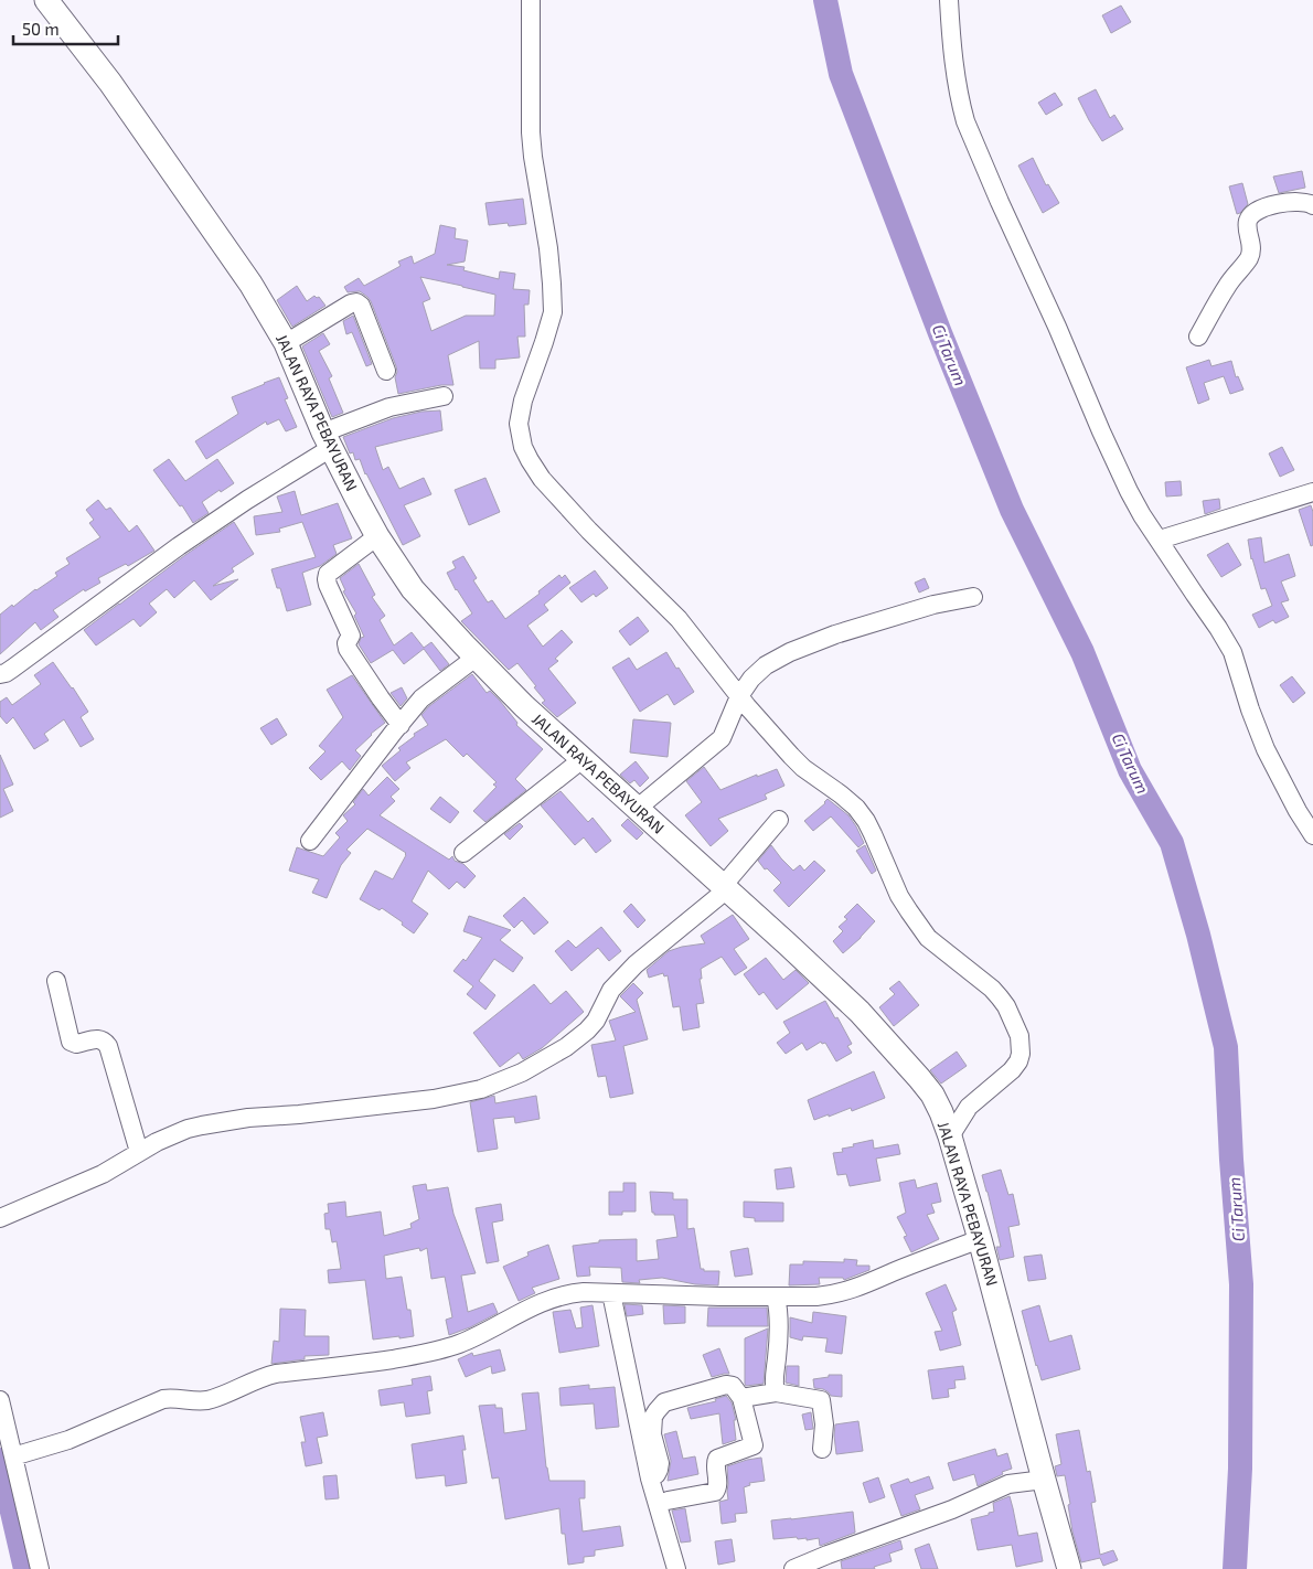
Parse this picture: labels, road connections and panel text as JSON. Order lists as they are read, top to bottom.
{
  "streets": {
    "main road": ["JALAN RAYA PEBAYURAN"]
  },
  "water": ["Ci Tarum"],
  "scale_bar": "50 m"
}
